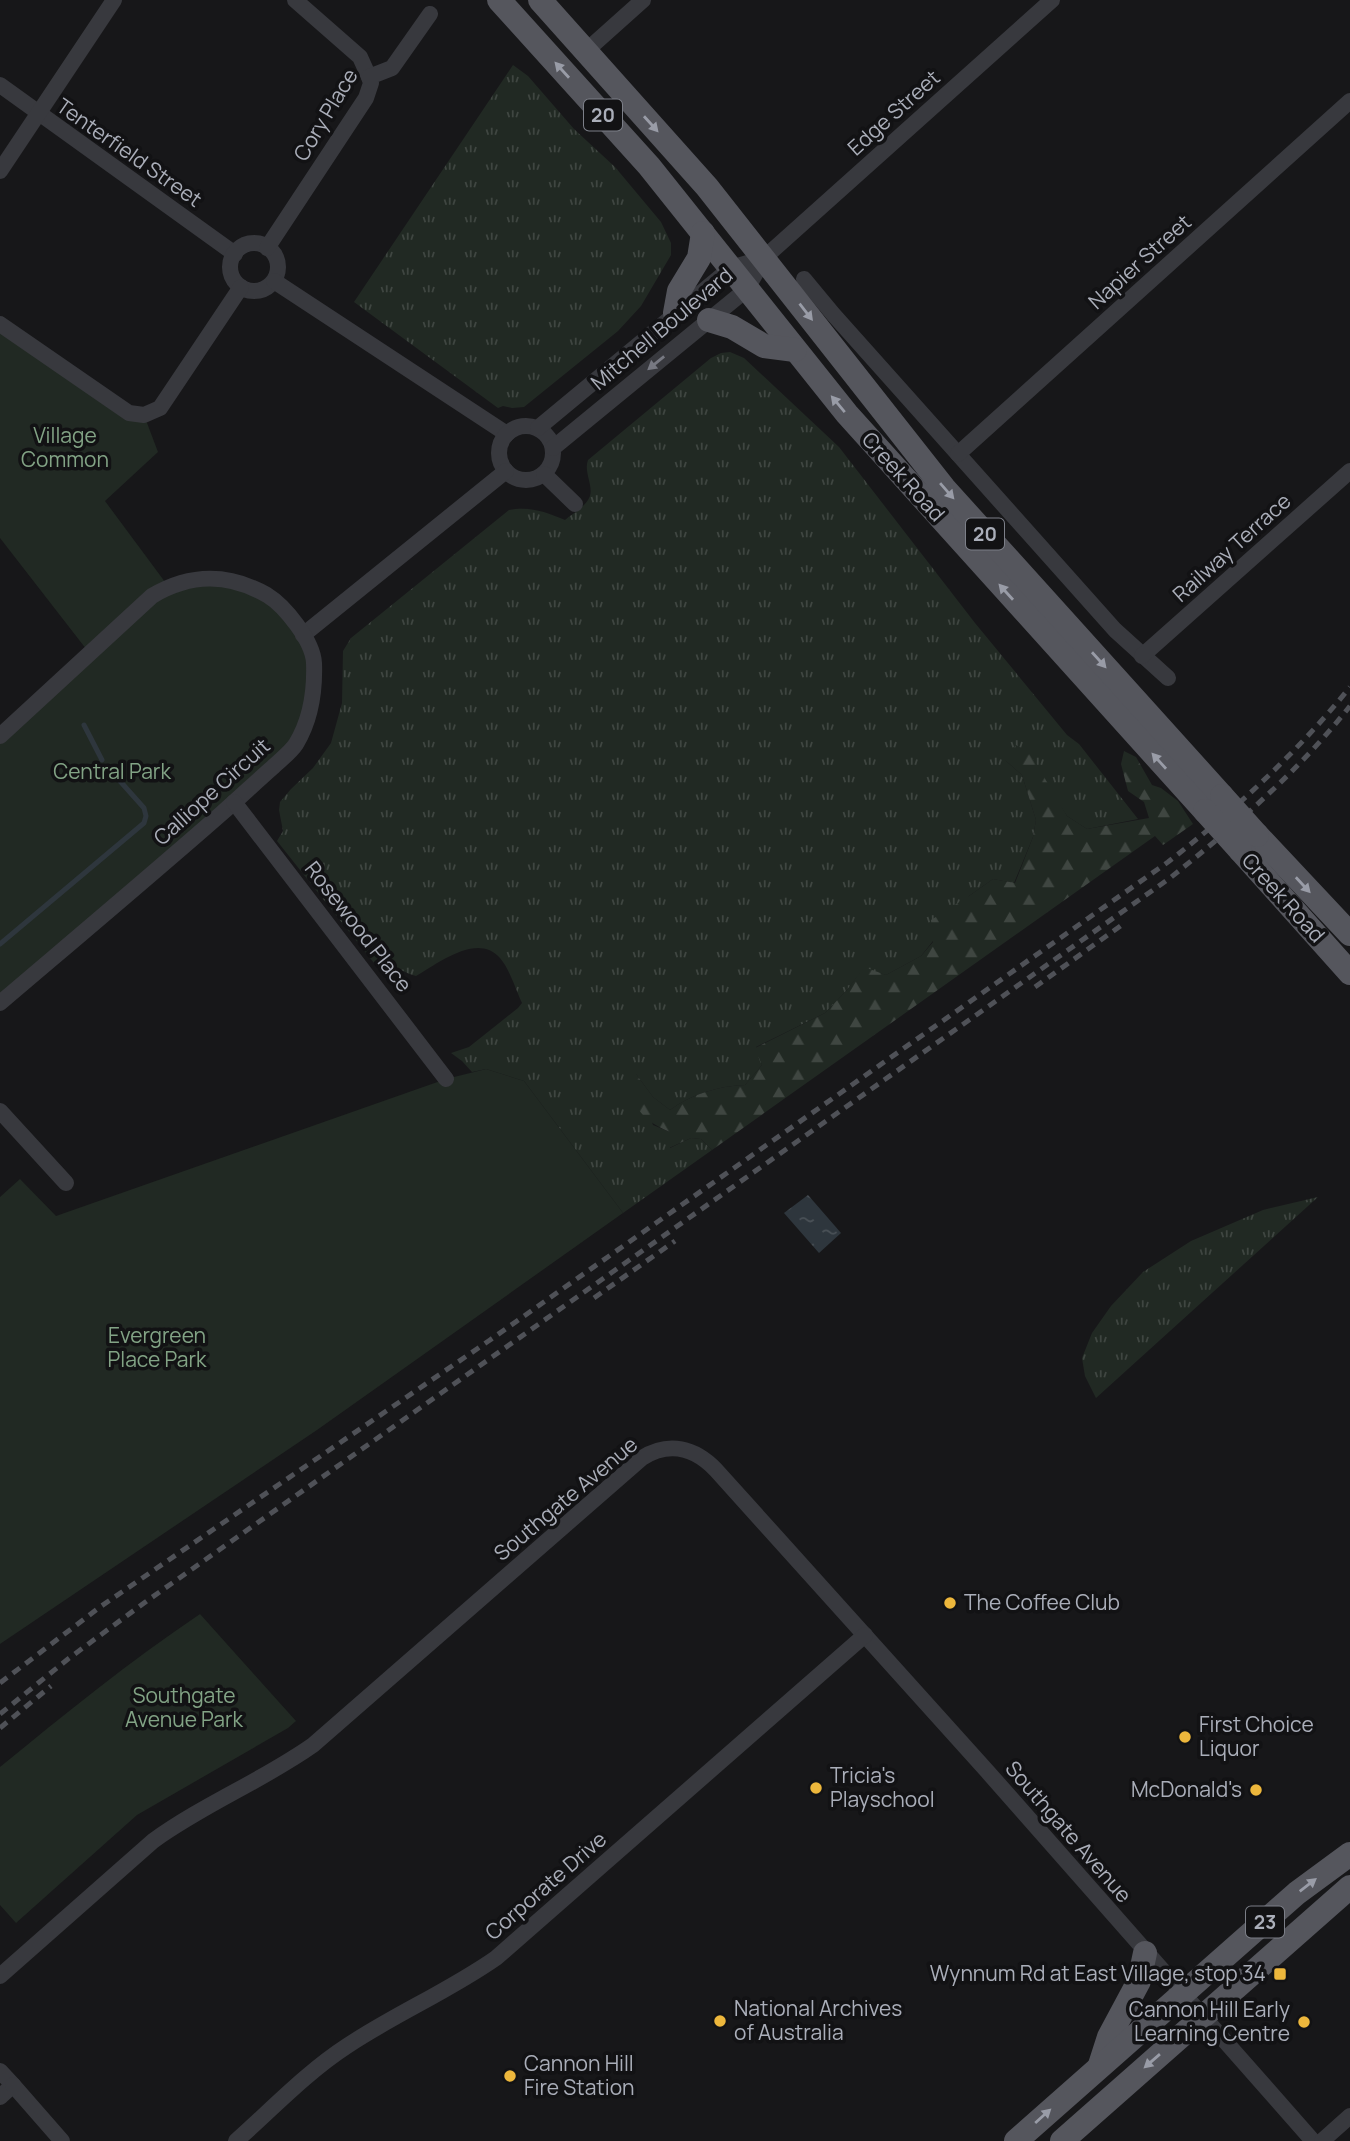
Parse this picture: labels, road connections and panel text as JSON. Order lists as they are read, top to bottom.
{
  "streets": {
    "main road": ["20", "Creek Road", "23"],
    "street": [
      "Edge Street",
      "Cory Place",
      "Tenterfield Street",
      "Napier Street",
      "Mitchell Boulevard",
      "Railway Terrace",
      "Calliope Circuit",
      "Rosewood Place",
      "Southgate Avenue",
      "Corporate Drive"
    ]
  },
  "crossings": [
    ["Edge Street", "Mitchell Boulevard"],
    ["Edge Street", "Creek Road"],
    ["Cory Place", "Tenterfield Street"],
    ["Mitchell Boulevard", "Creek Road"],
    ["Calliope Circuit", "Rosewood Place"],
    ["Southgate Avenue", "Corporate Drive"],
    ["Southgate Avenue", "23"]
  ],
  "parks": [
    "Village Common",
    "Central Park",
    "Evergreen Place Park",
    "Southgate Avenue Park"
  ],
  "places": {
    "other": [
      "The Coffee Club",
      "First Choice Liquor",
      "Tricia's Playschool",
      "McDonald's",
      "National Archives of Australia",
      "Cannon Hill Early Learning Centre",
      "Cannon Hill Fire Station"
    ],
    "transit": ["Wynnum Rd at East Village, stop 34"]
  }
}
